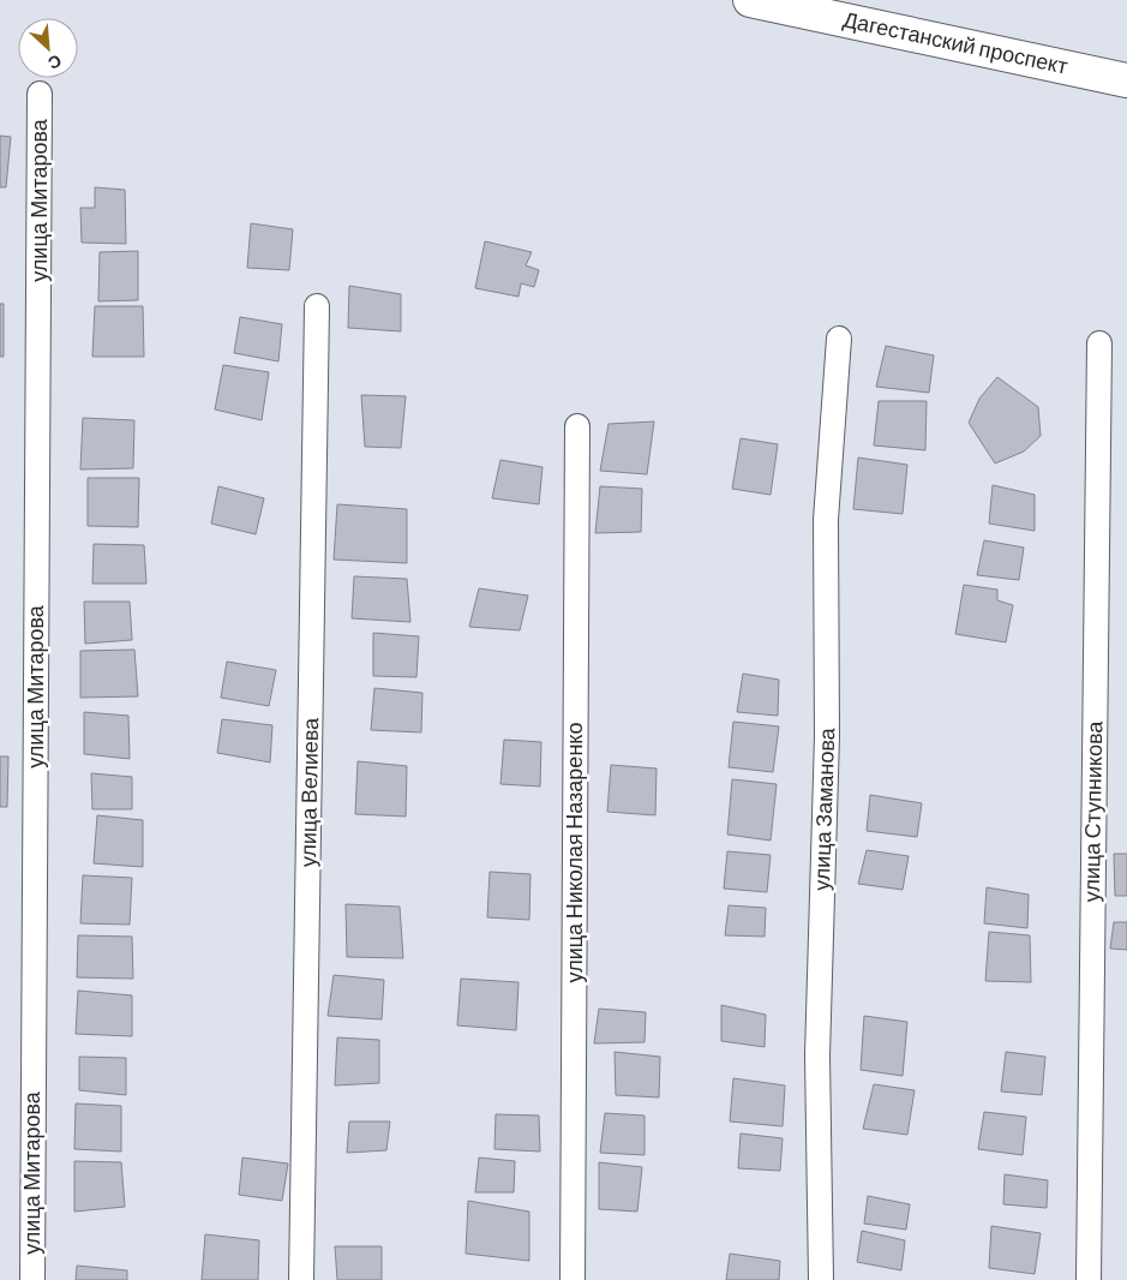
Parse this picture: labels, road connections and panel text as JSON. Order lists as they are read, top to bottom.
{
  "streets": {
    "highway": ["Дагестанский проспект"],
    "street": [
      "улица Митарова",
      "улица Велиева",
      "улица Заманова",
      "улица Ступникова",
      "улица Николая Назаренко"
    ]
  },
  "north": "bottom right"
}
